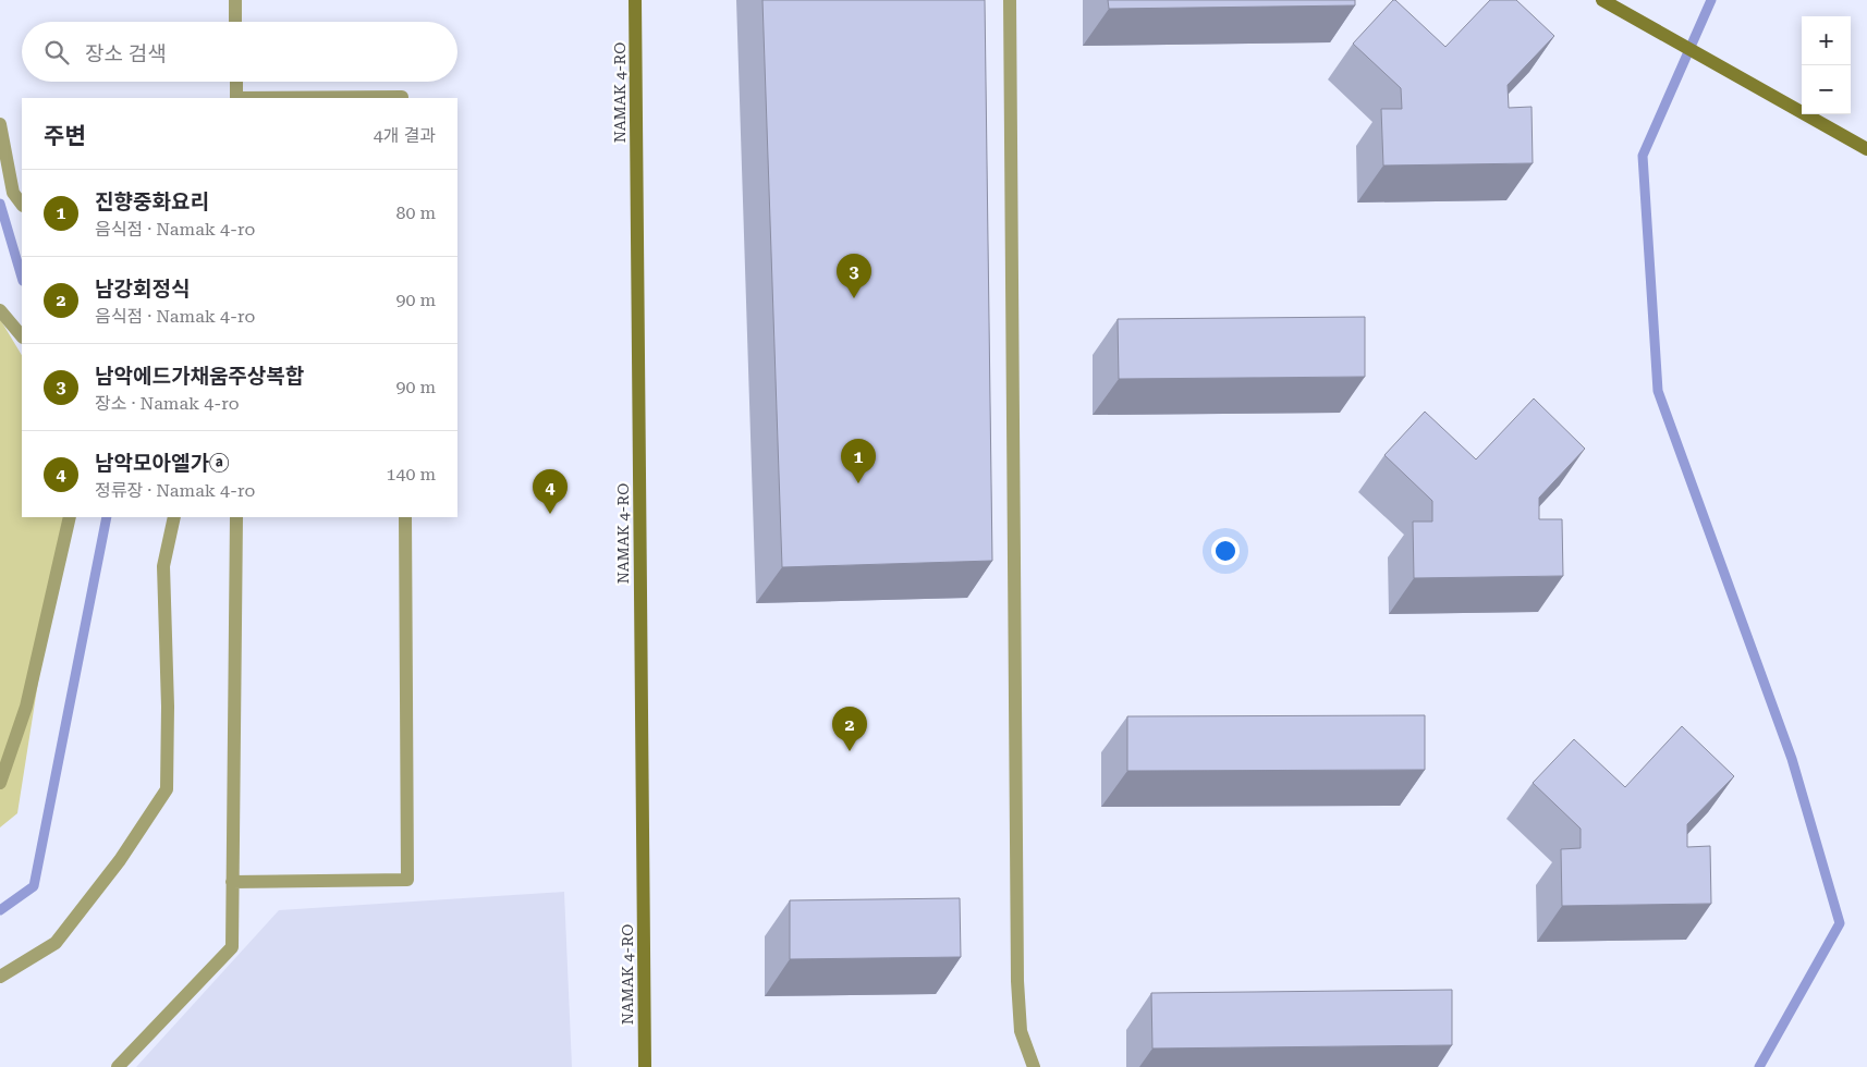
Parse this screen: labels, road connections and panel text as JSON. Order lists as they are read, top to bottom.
{
  "streets": {
    "street": ["NAMAK 4-RO"]
  },
  "page": {
    "map_buttons": ["+", "−"],
    "search": "장소 검색",
    "heading": ["주변", "4개 결과"],
    "list": [
      {
        "mark": "1",
        "name": "진향중화요리",
        "note": "음식점 · Namak 4-ro",
        "value": "80 m"
      },
      {
        "mark": "2",
        "name": "남강회정식",
        "note": "음식점 · Namak 4-ro",
        "value": "90 m"
      },
      {
        "mark": "3",
        "name": "남악에드가채움주상복합",
        "note": "장소 · Namak 4-ro",
        "value": "90 m"
      },
      {
        "mark": "4",
        "name": "남악모아엘가ⓐ",
        "note": "정류장 · Namak 4-ro",
        "value": "140 m"
      }
    ],
    "pins": [
      "3",
      "1",
      "4",
      "2"
    ]
  }
}
